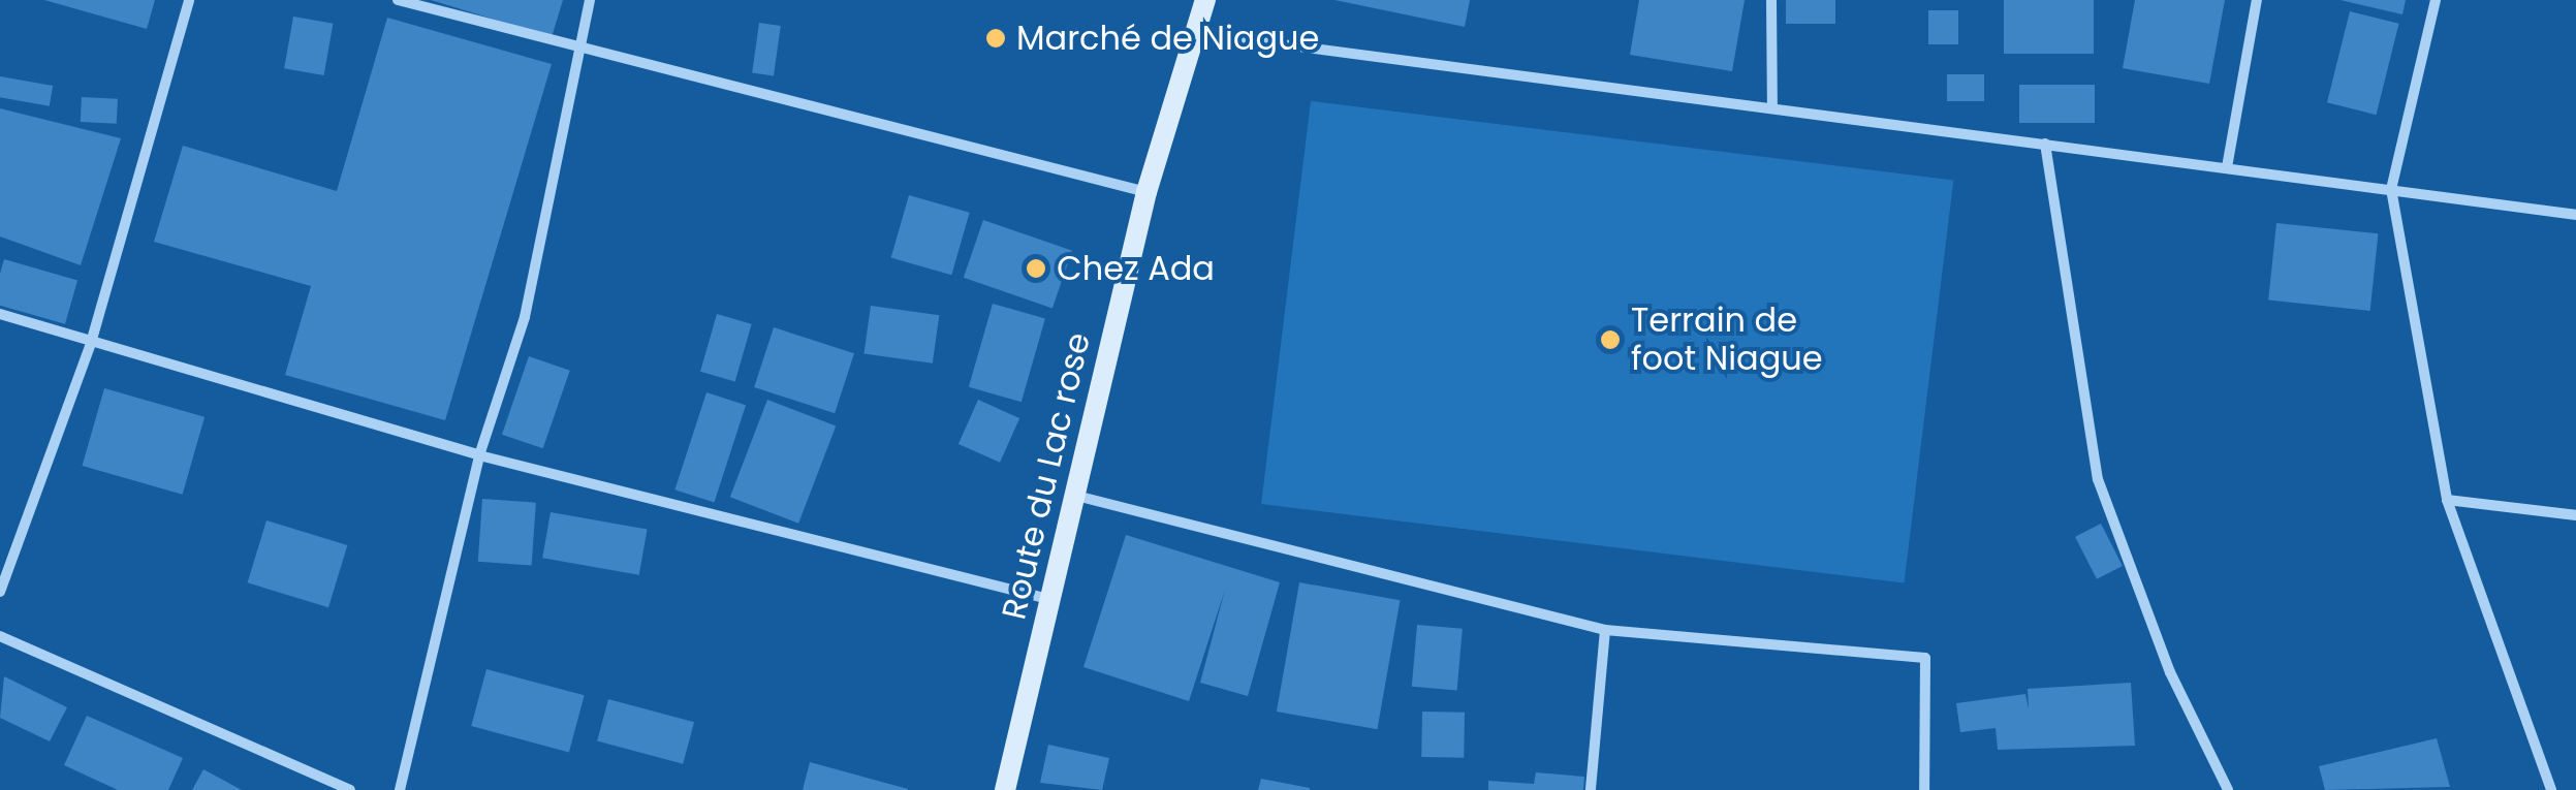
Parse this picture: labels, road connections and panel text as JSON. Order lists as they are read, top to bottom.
{
  "streets": {
    "main road": ["Route du Lac rose"]
  },
  "places": ["Marché de Niague", "Chez Ada", "Terrain de foot Niague"]
}
